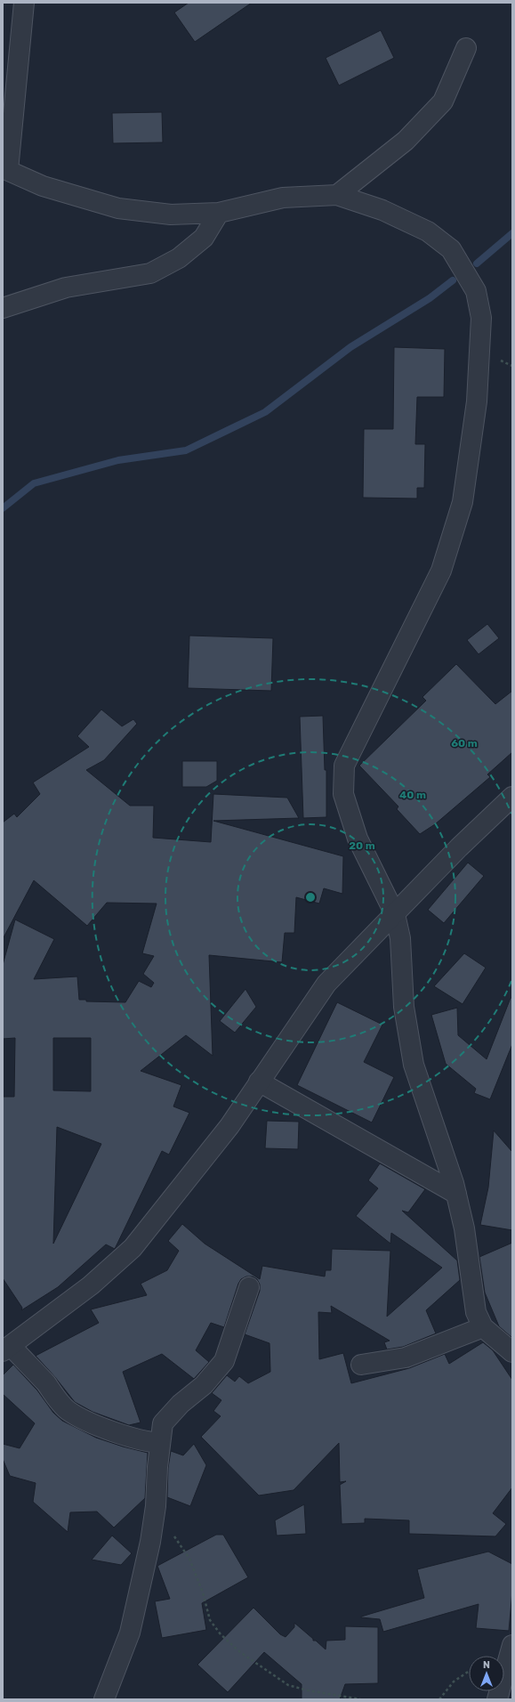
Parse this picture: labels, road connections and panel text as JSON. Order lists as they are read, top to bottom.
{
  "north": "top",
  "rings": ["60 m", "40 m", "20 m"]
}
